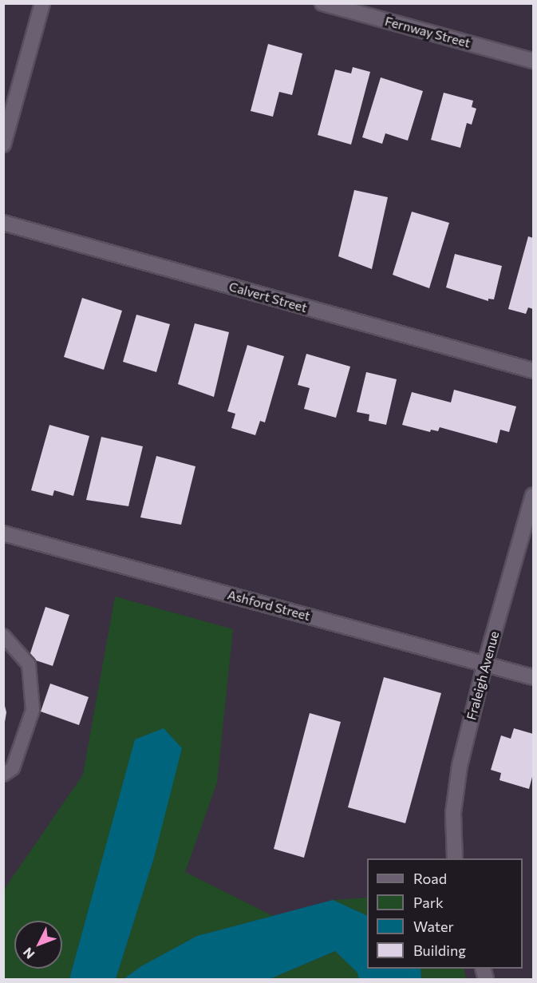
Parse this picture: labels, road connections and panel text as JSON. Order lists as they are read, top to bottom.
{
  "streets": {
    "street": [
      "Fernway Street",
      "Calvert Street",
      "Ashford Street",
      "Fraleigh Avenue"
    ]
  },
  "crossings": [
    ["Ashford Street", "Fraleigh Avenue"]
  ],
  "legend": [
    "Road",
    "Park",
    "Water",
    "Building"
  ],
  "north": "bottom left"
}
